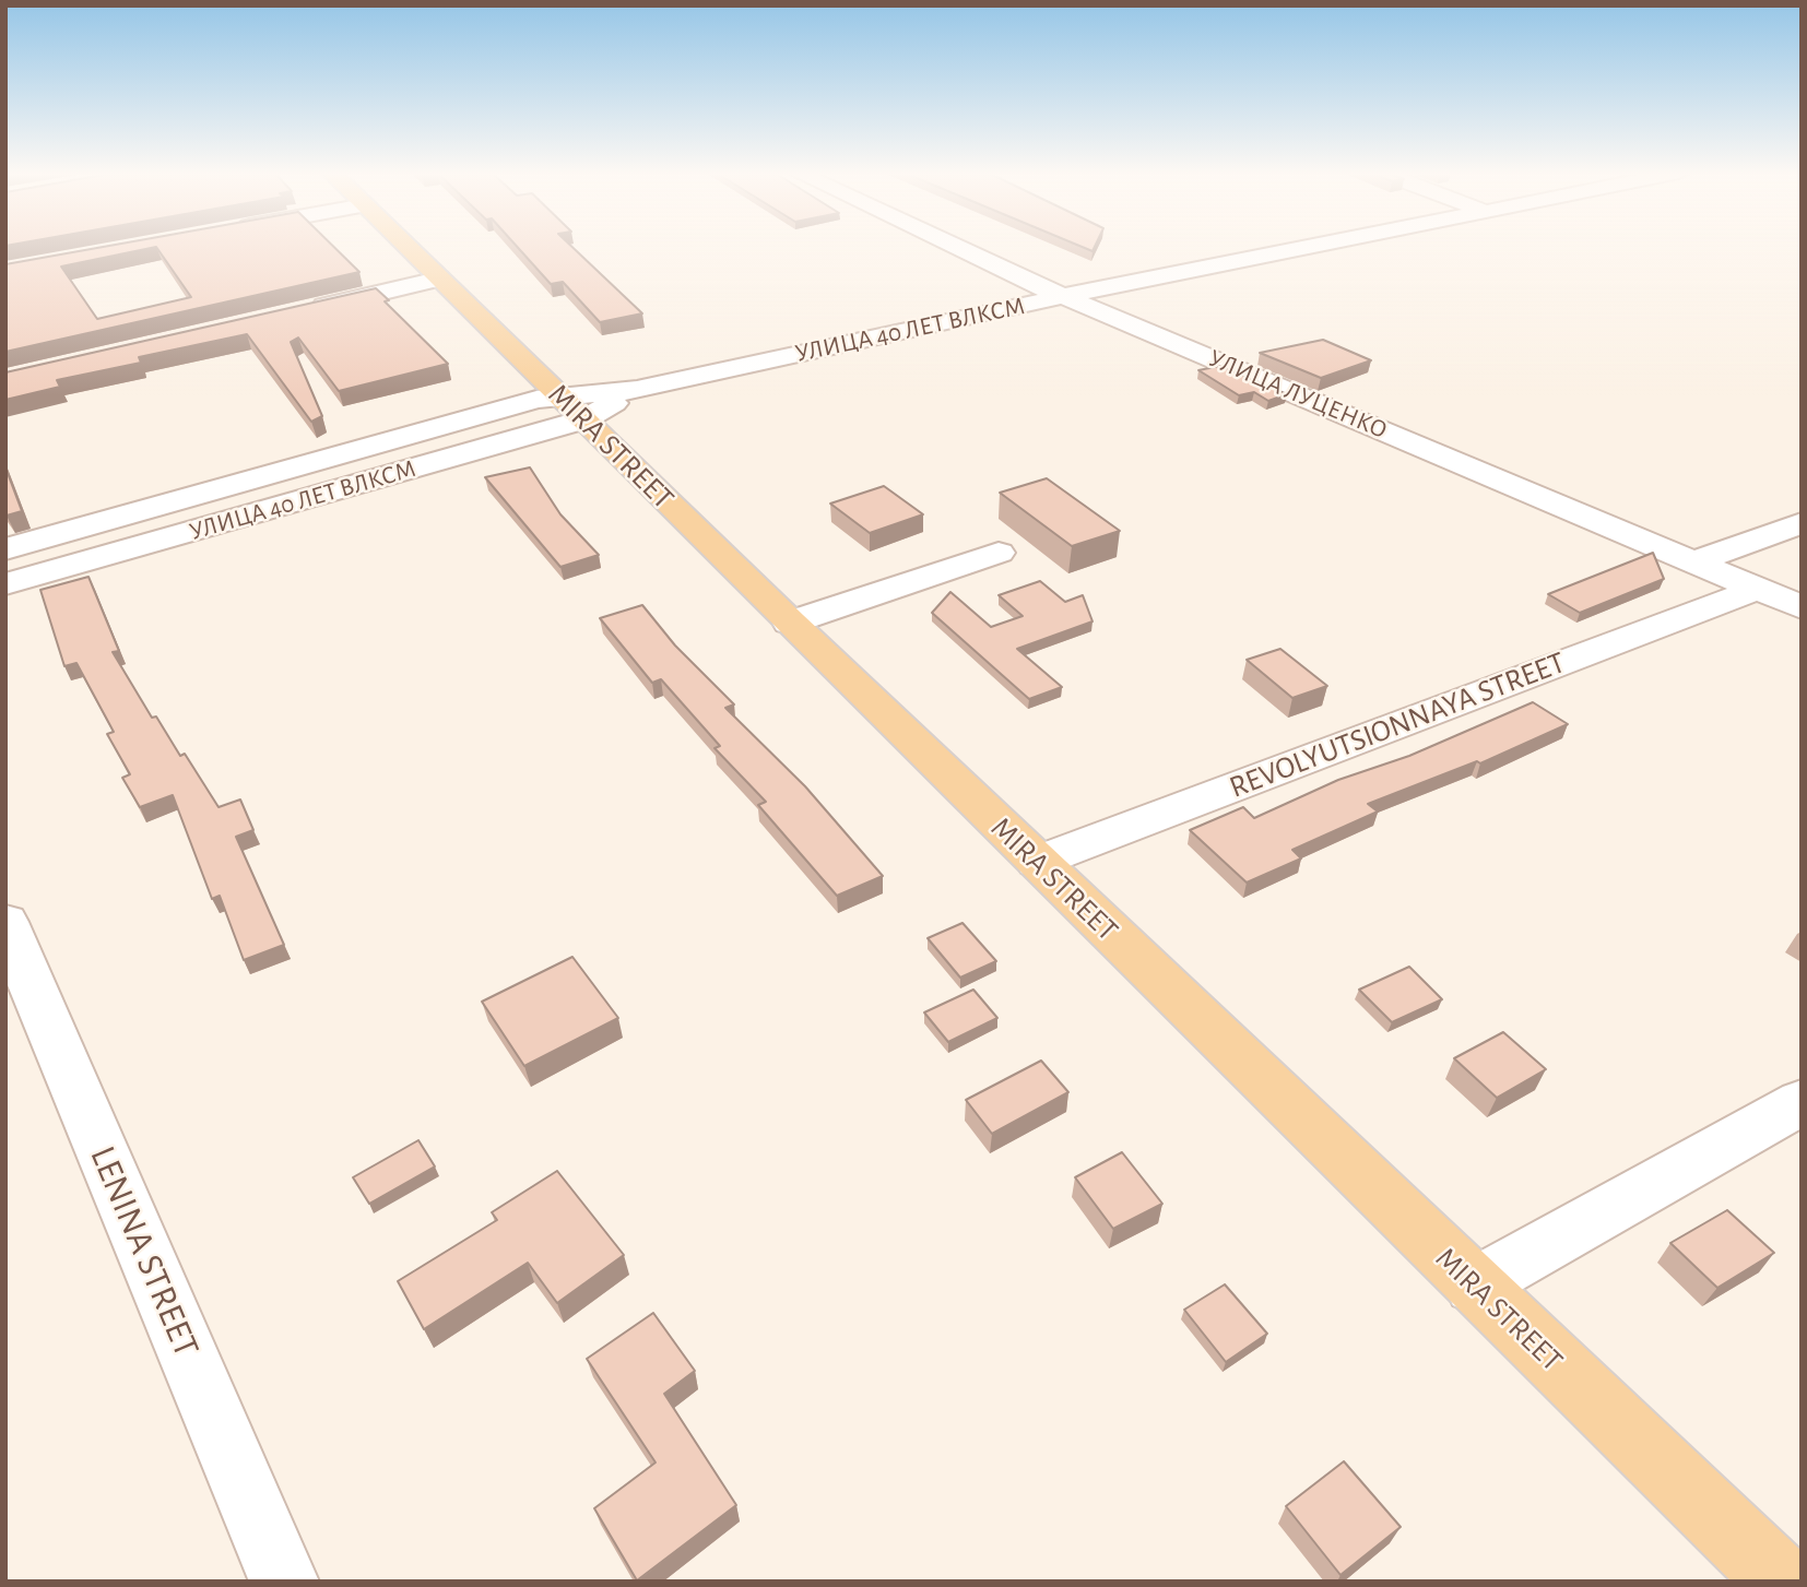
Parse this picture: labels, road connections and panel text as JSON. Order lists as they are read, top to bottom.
{
  "streets": {
    "main road": ["MIRA STREET"],
    "street": [
      "УЛИЦА 40 ЛЕТ ВЛКСМ",
      "УЛИЦА ЛУЦЕНКО",
      "REVOLYUTSIONNAYA STREET",
      "LENINA STREET"
    ]
  },
  "crossings": [
    ["УЛИЦА 40 ЛЕТ ВЛКСМ", "УЛИЦА ЛУЦЕНКО"],
    ["УЛИЦА 40 ЛЕТ ВЛКСМ", "MIRA STREET"],
    ["УЛИЦА ЛУЦЕНКО", "REVOLYUTSIONNAYA STREET"],
    ["MIRA STREET", "REVOLYUTSIONNAYA STREET"]
  ]
}
